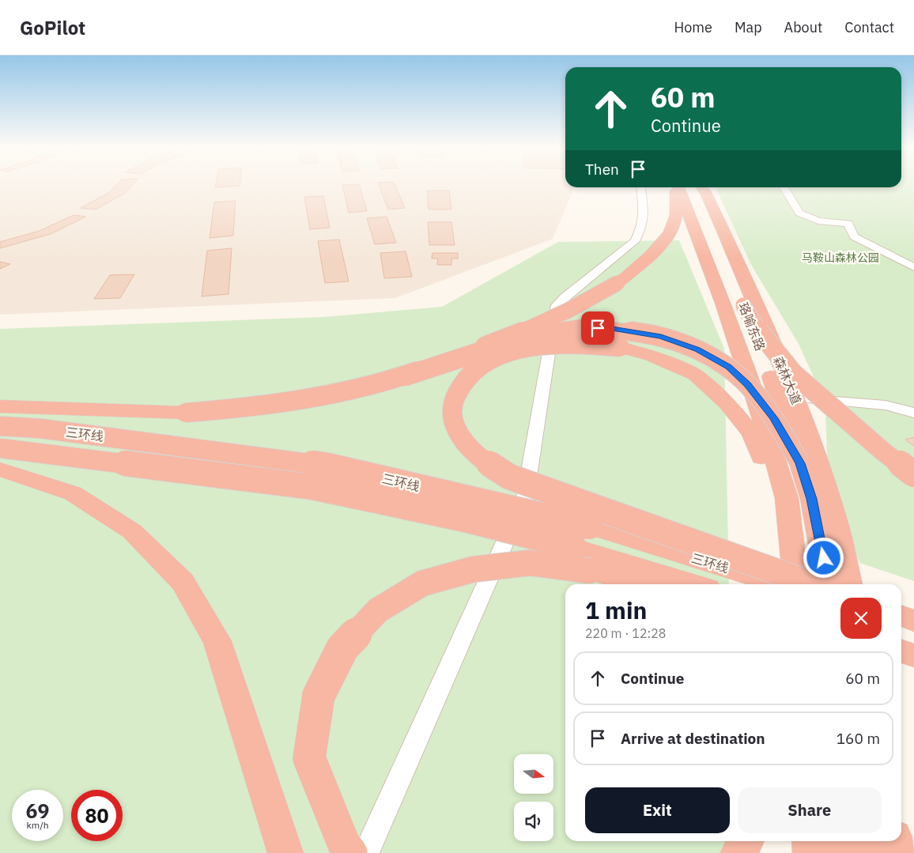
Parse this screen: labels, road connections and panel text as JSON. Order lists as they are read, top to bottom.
{
  "streets": {
    "highway": ["珞喻东路", "森林大道", "三环线"]
  },
  "parks": ["马鞍山森林公园"],
  "north": "right",
  "page": {
    "header": "GoPilot",
    "nav": [
      "Home",
      "Map",
      "About",
      "Contact"
    ],
    "turn": ["60 m", "Continue"],
    "then": "Then",
    "heading": ["1 min", "220 m · 12:28"],
    "list": [
      {
        "name": "Continue",
        "value": "60 m"
      },
      {
        "name": "Arrive at destination",
        "value": "160 m"
      }
    ],
    "buttons": ["Exit", "Share"],
    "speed": "69 km/h",
    "limit": "80"
  }
}
